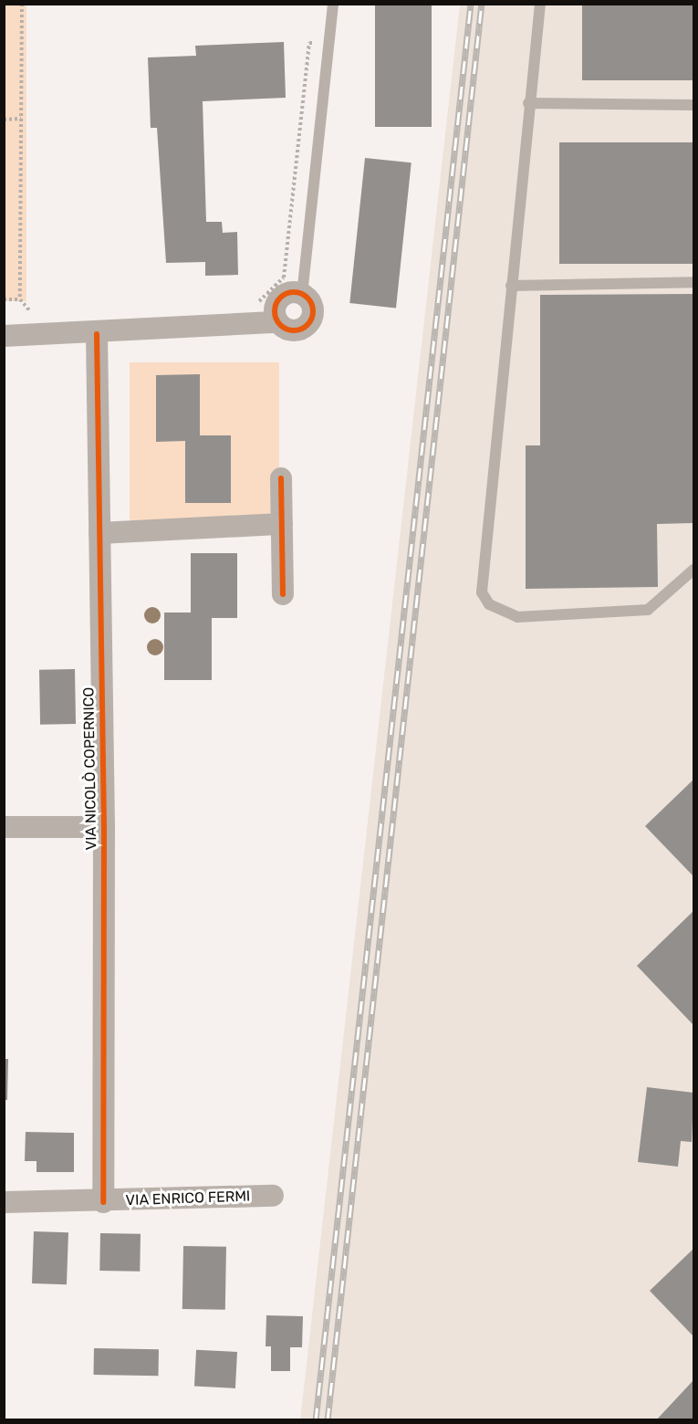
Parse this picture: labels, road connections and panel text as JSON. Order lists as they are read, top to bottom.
{
  "streets": {
    "street": ["VIA NICOLÒ COPERNICO", "VIA ENRICO FERMI"]
  },
  "crossings": [
    ["VIA NICOLÒ COPERNICO", "VIA ENRICO FERMI"]
  ]
}
